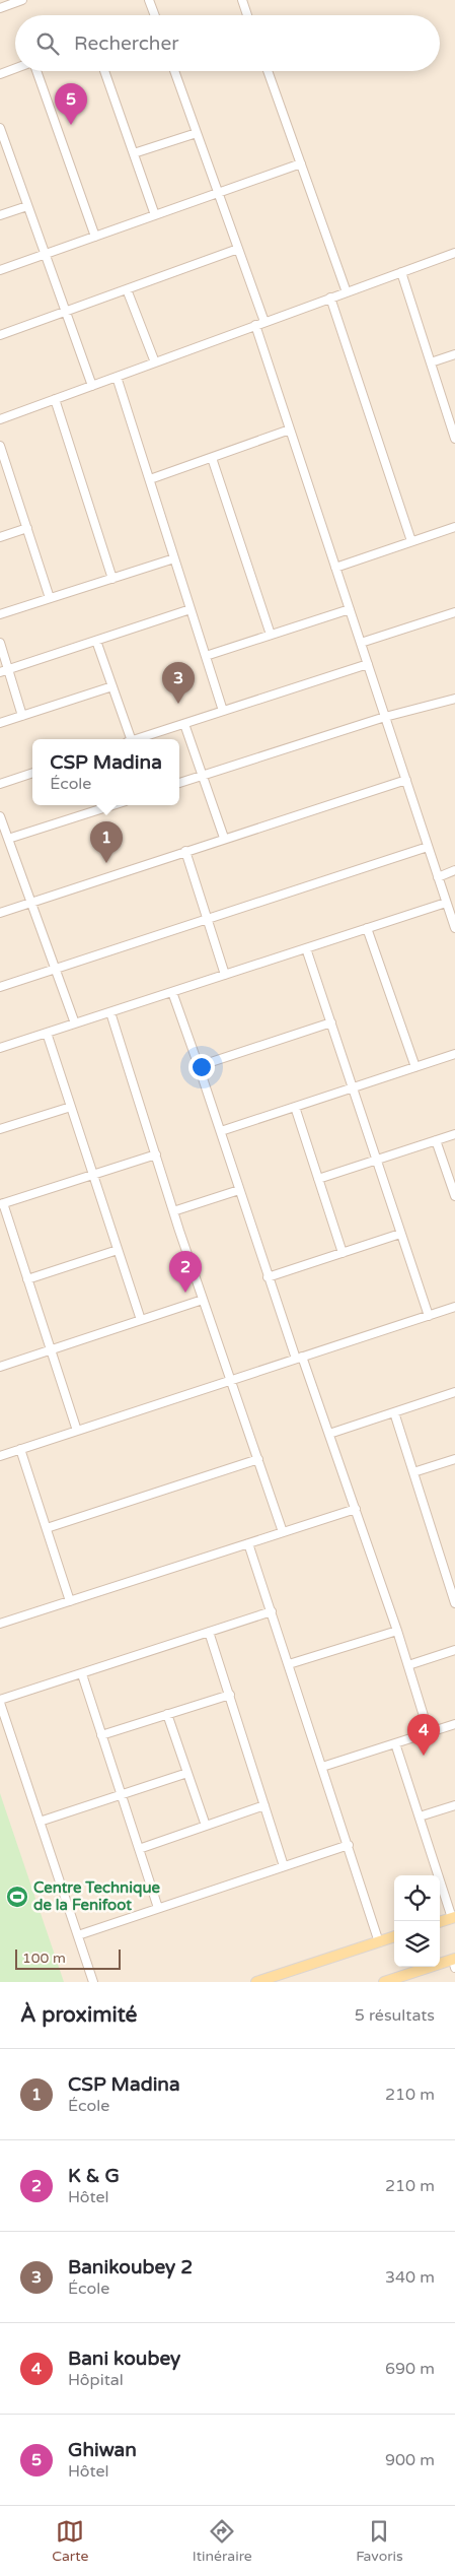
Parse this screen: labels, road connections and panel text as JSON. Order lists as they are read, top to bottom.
{
  "places": {
    "sports": ["Centre Technique de la Fenifoot"]
  },
  "scale_bar": "100 m",
  "page": {
    "search": "Rechercher",
    "pins": [
      "5",
      "3",
      "1",
      "2",
      "4"
    ],
    "popup": ["CSP Madina", "École"],
    "scale": "100 m",
    "heading": ["À proximité", "5 résultats"],
    "list": [
      {
        "mark": "1",
        "name": "CSP Madina",
        "note": "École",
        "value": "210 m"
      },
      {
        "mark": "2",
        "name": "K & G",
        "note": "Hôtel",
        "value": "210 m"
      },
      {
        "mark": "3",
        "name": "Banikoubey 2",
        "note": "École",
        "value": "340 m"
      },
      {
        "mark": "4",
        "name": "Bani koubey",
        "note": "Hôpital",
        "value": "690 m"
      },
      {
        "mark": "5",
        "name": "Ghiwan",
        "note": "Hôtel",
        "value": "900 m"
      }
    ],
    "nav": ["Carte", "Itinéraire", "Favoris"]
  }
}
